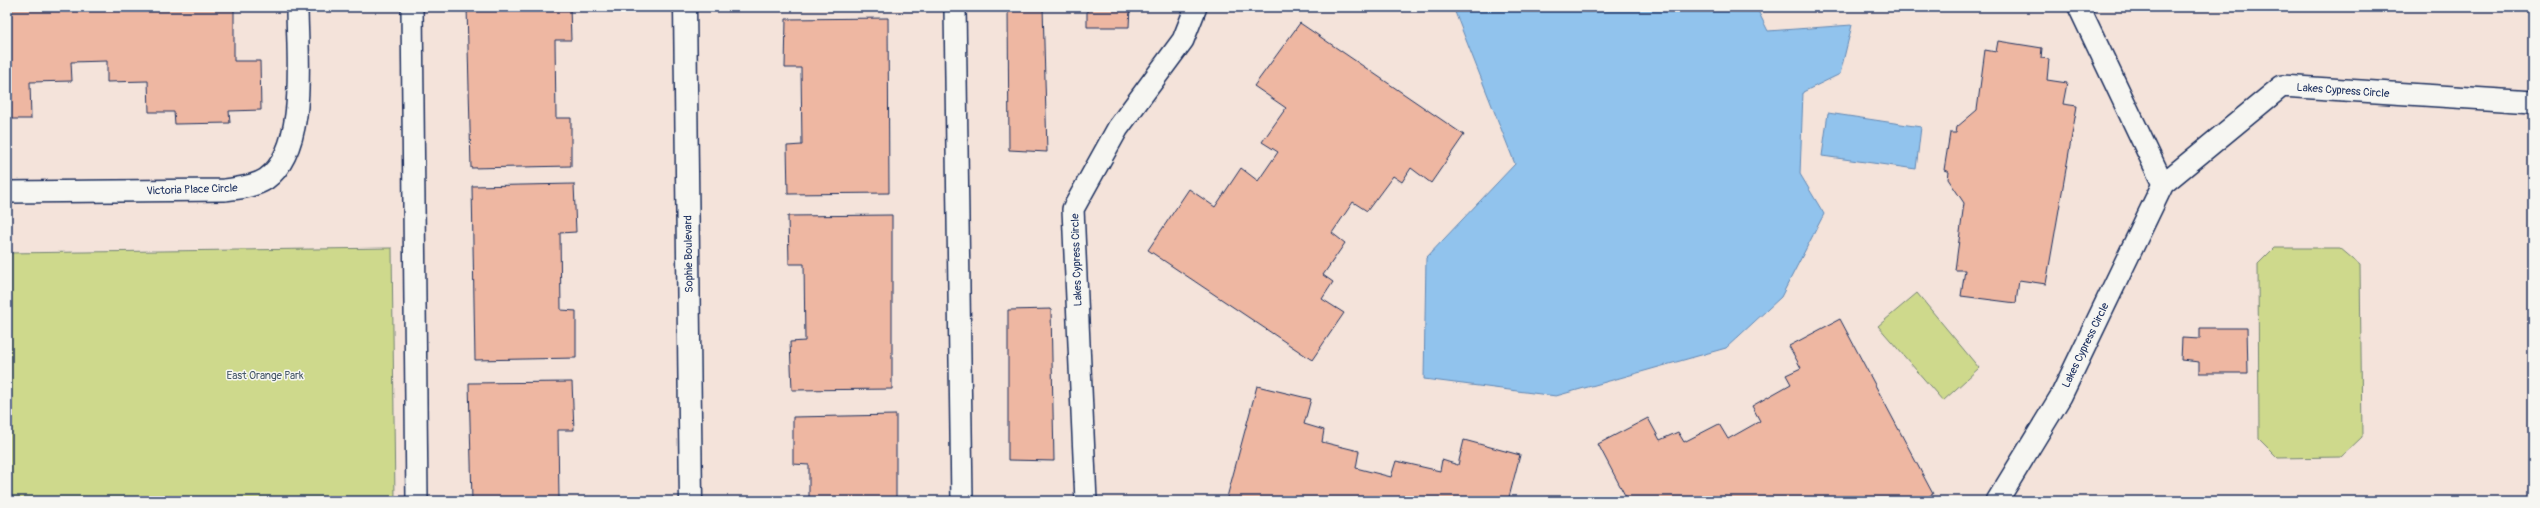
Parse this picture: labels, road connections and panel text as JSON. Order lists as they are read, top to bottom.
{
  "streets": {
    "street": ["Sophie Boulevard"],
    "lane": ["Lakes Cypress Circle", "Victoria Place Circle"]
  },
  "parks": ["East Orange Park"]
}
